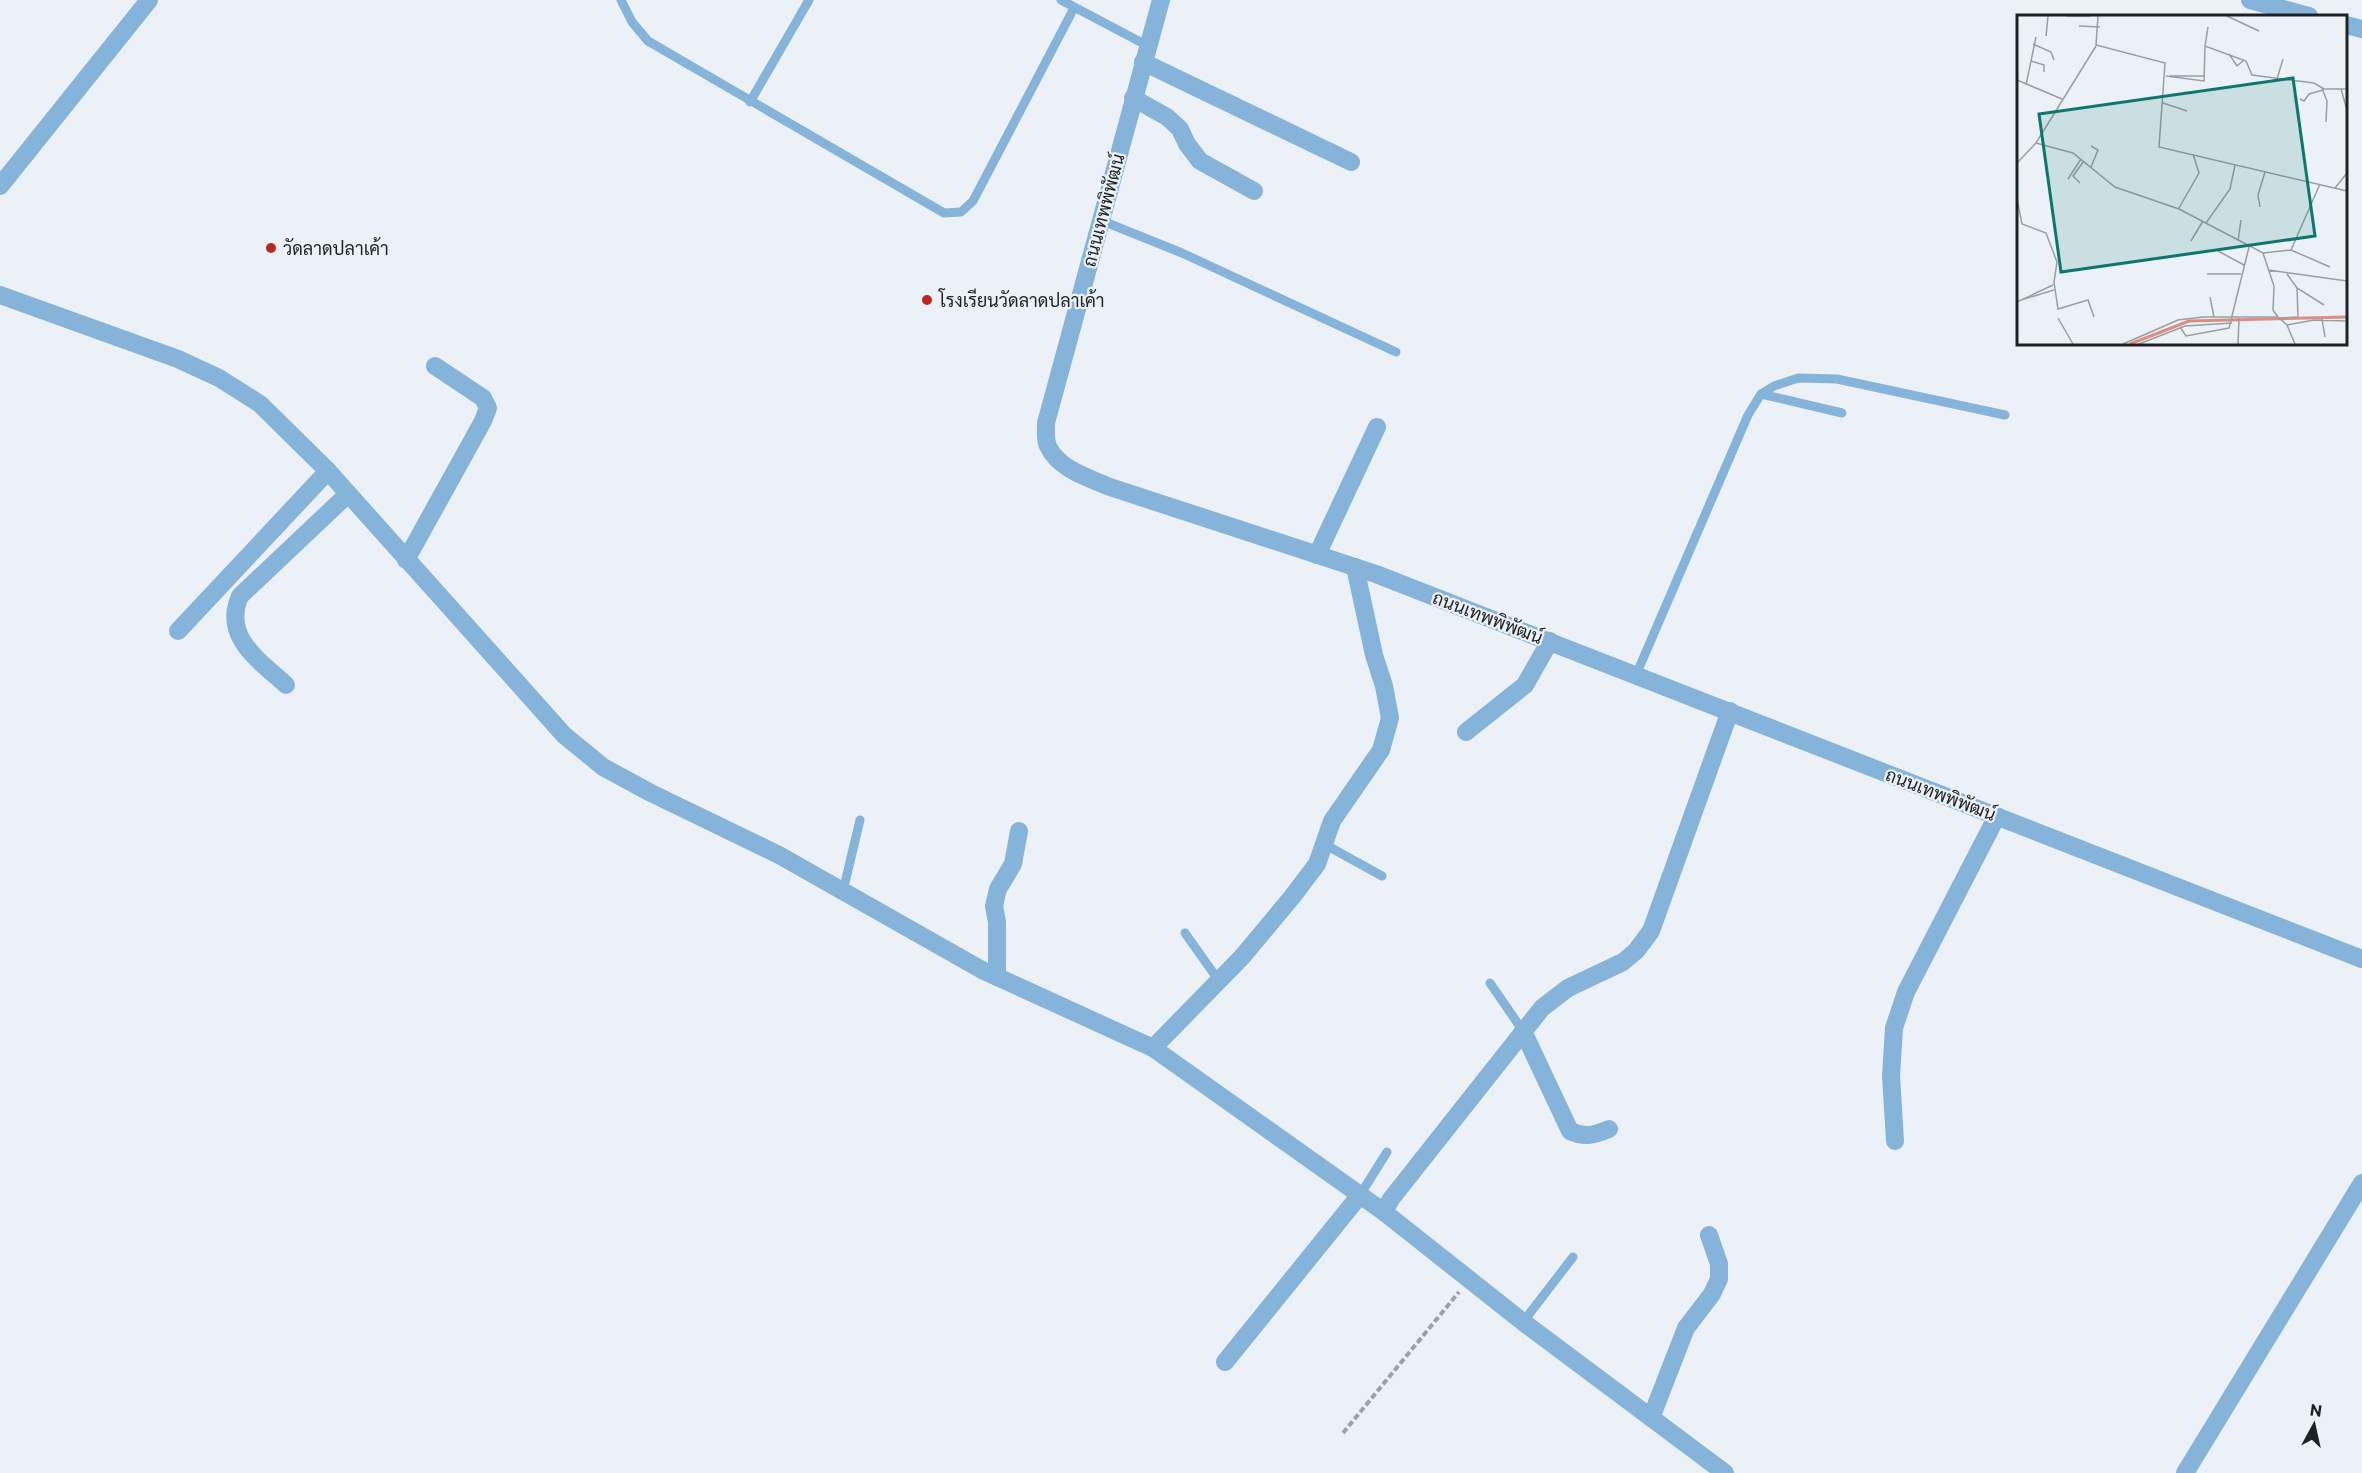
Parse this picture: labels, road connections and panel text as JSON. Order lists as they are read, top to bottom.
{
  "streets": {
    "street": ["ถนนเทพพิพัฒน์"]
  },
  "places": ["วัดลาดปลาเค้า", "โรงเรียนวัดลาดปลาเค้า"],
  "north": "top"
}
